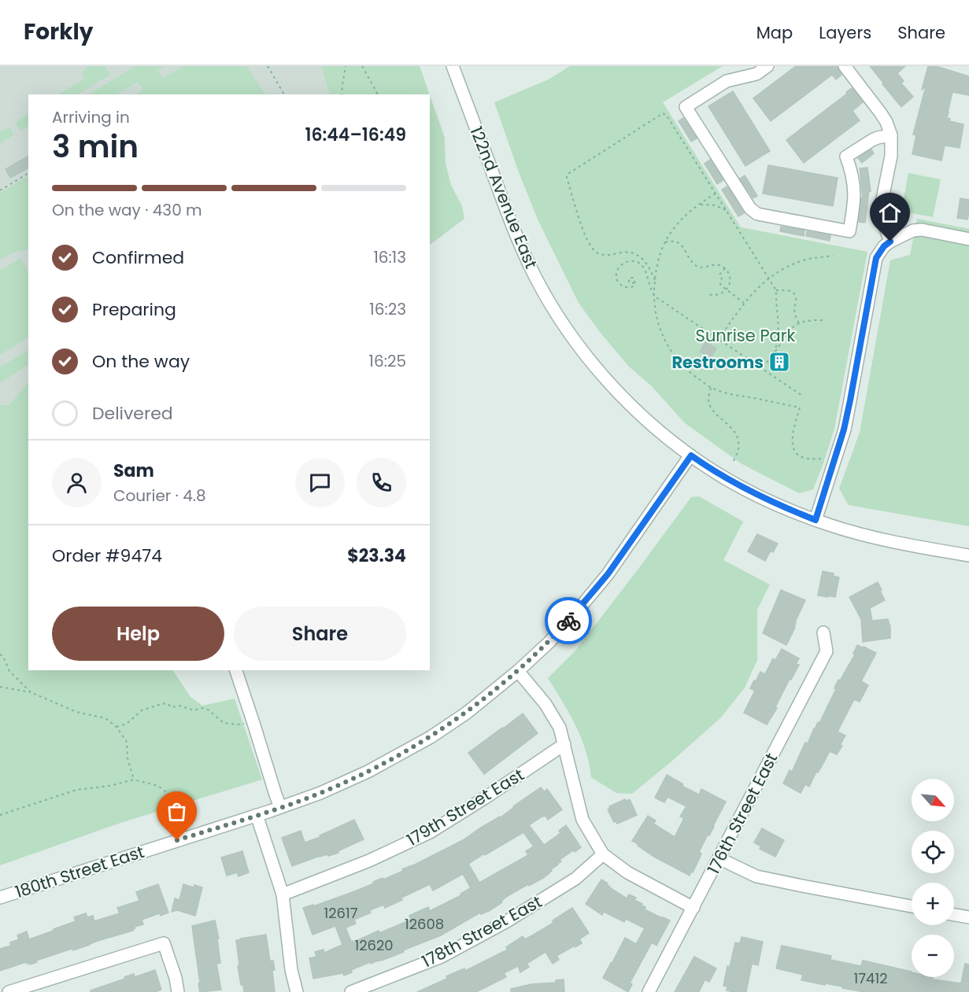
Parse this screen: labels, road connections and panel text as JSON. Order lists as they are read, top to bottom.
{
  "streets": {
    "street": [
      "122nd Avenue East",
      "179th Street East",
      "176th Street East",
      "180th Street East",
      "178th Street East"
    ]
  },
  "crossings": [
    ["122nd Avenue East", "180th Street East"]
  ],
  "parks": ["Sunrise Park"],
  "places": {
    "building": ["Restrooms"]
  },
  "house_numbers": [
    "12617",
    "12608",
    "12620",
    "17412"
  ],
  "north": "bottom right",
  "page": {
    "header": "Forkly",
    "nav": ["Map", "Layers", "Share"],
    "heading": ["3 min", "Arriving in", "16:44–16:49"],
    "panel": [
      "Sam",
      "Courier · 4.8",
      "Order #9474",
      "$23.34"
    ],
    "bar": "On the way · 430 m",
    "list": [
      ["Confirmed", "16:13"],
      ["Preparing", "16:23"],
      ["On the way", "16:25"],
      "Delivered"
    ],
    "buttons": ["Help", "Share"],
    "map_buttons": ["+", "−"]
  }
}
